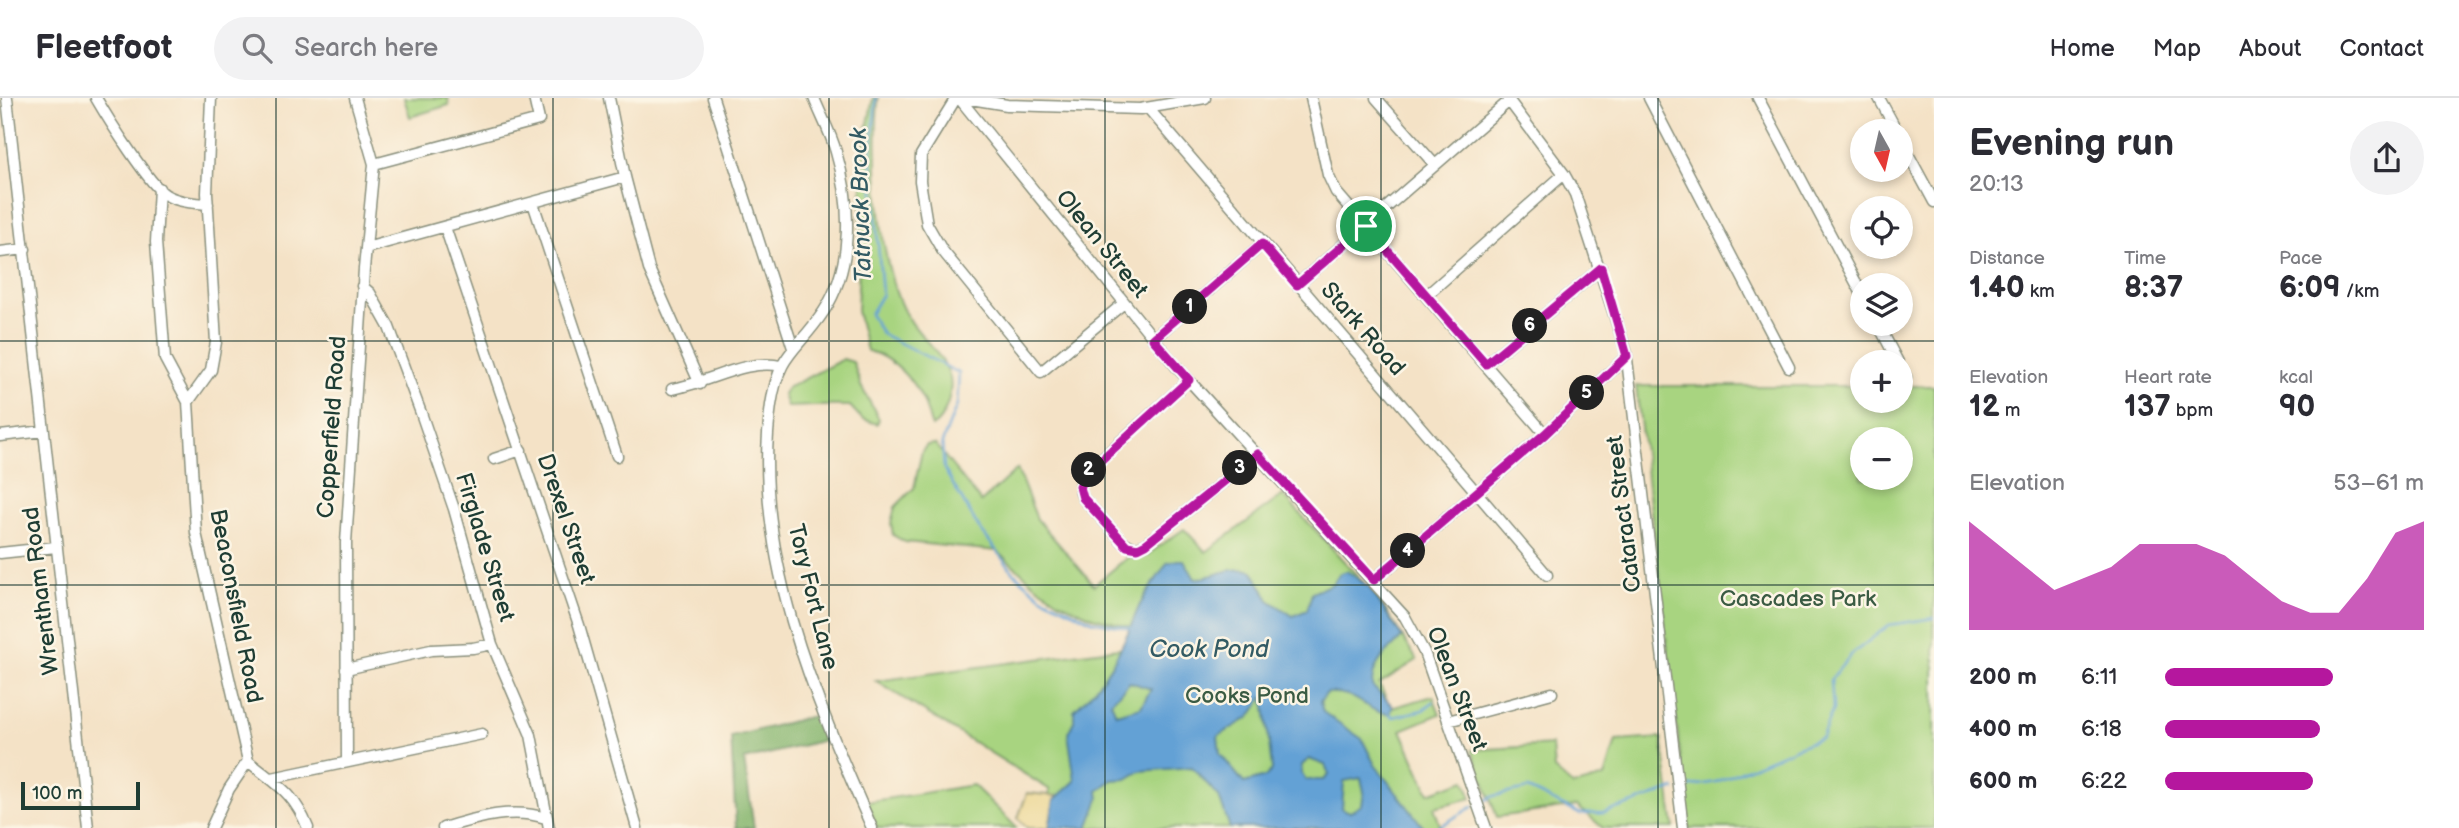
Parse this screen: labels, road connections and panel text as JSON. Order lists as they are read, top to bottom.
{
  "streets": {
    "street": [
      "Olean Street",
      "Stark Road",
      "Copperfield Road",
      "Cataract Street",
      "Drexel Street",
      "Firglade Street",
      "Wrentham Road",
      "Tory Fort Lane",
      "Beaconsfield Road"
    ]
  },
  "crossings": [
    ["Copperfield Road", "Firglade Street"]
  ],
  "water": ["Tatnuck Brook", "Cook Pond"],
  "parks": ["Cascades Park", "Cooks Pond"],
  "scale_bar": "100 m",
  "north": "bottom",
  "page": {
    "header": "Fleetfoot",
    "search": "Search here",
    "nav": [
      "Home",
      "Map",
      "About",
      "Contact"
    ],
    "heading": ["Evening run", "20:13"],
    "map_buttons": ["+", "−"],
    "stats": [
      ["Distance", "1.40 km"],
      ["Time", "8:37"],
      ["Pace", "6:09 /km"],
      ["Elevation", "12 m"],
      ["Heart rate", "137 bpm"],
      ["kcal", "90"]
    ],
    "pins": [
      "1",
      "6",
      "5",
      "3",
      "2",
      "4"
    ],
    "chart": ["Elevation", "53–61 m"],
    "list": [
      {
        "name": "200 m",
        "note": "6:11"
      },
      {
        "name": "400 m",
        "note": "6:18"
      },
      {
        "name": "600 m",
        "note": "6:22"
      }
    ],
    "scale": "100 m"
  }
}
